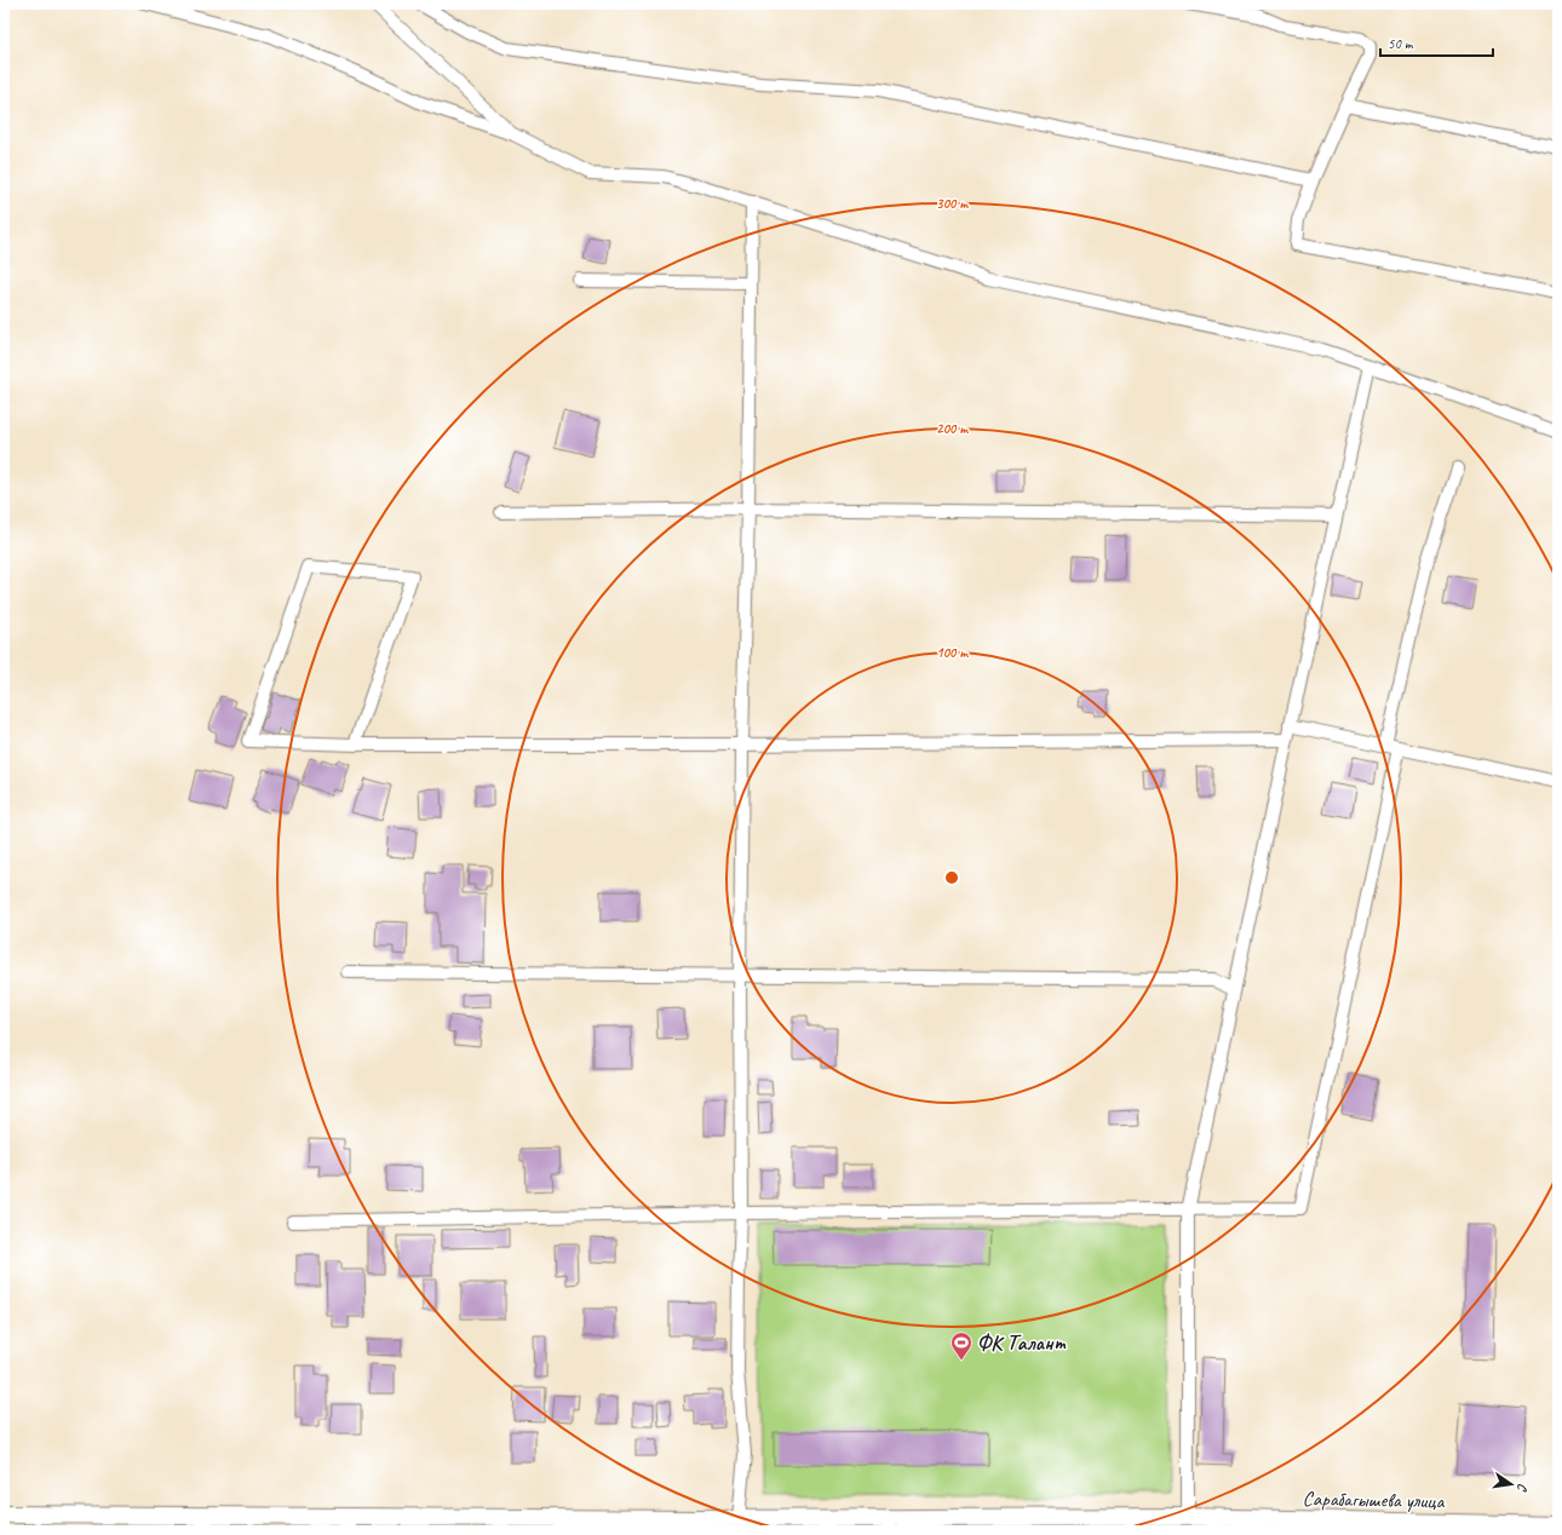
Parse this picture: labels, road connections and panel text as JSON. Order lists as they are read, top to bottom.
{
  "streets": {
    "main road": ["Сарабагышева улица"]
  },
  "places": {
    "sports": ["ФК Талант"]
  },
  "scale_bar": "50 m",
  "north": "right",
  "rings": ["300 m", "200 m", "100 m"]
}
